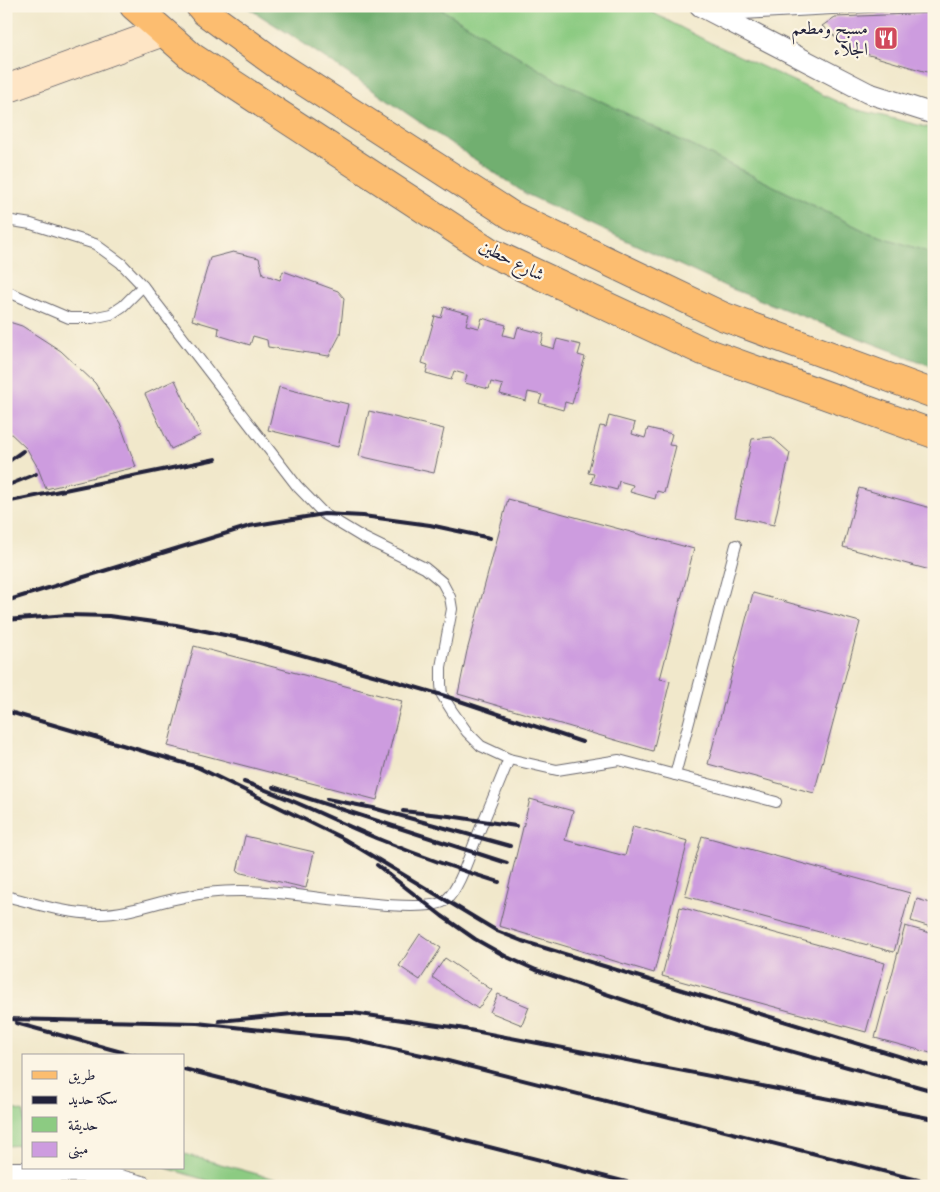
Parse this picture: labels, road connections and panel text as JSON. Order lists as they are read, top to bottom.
{
  "streets": {
    "main road": ["شارع حطين"]
  },
  "places": {
    "restaurant": ["مسبح ومطعم الجلاء"]
  },
  "legend": [
    "طريق",
    "سكة حديد",
    "حديقة",
    "مبنى"
  ]
}
